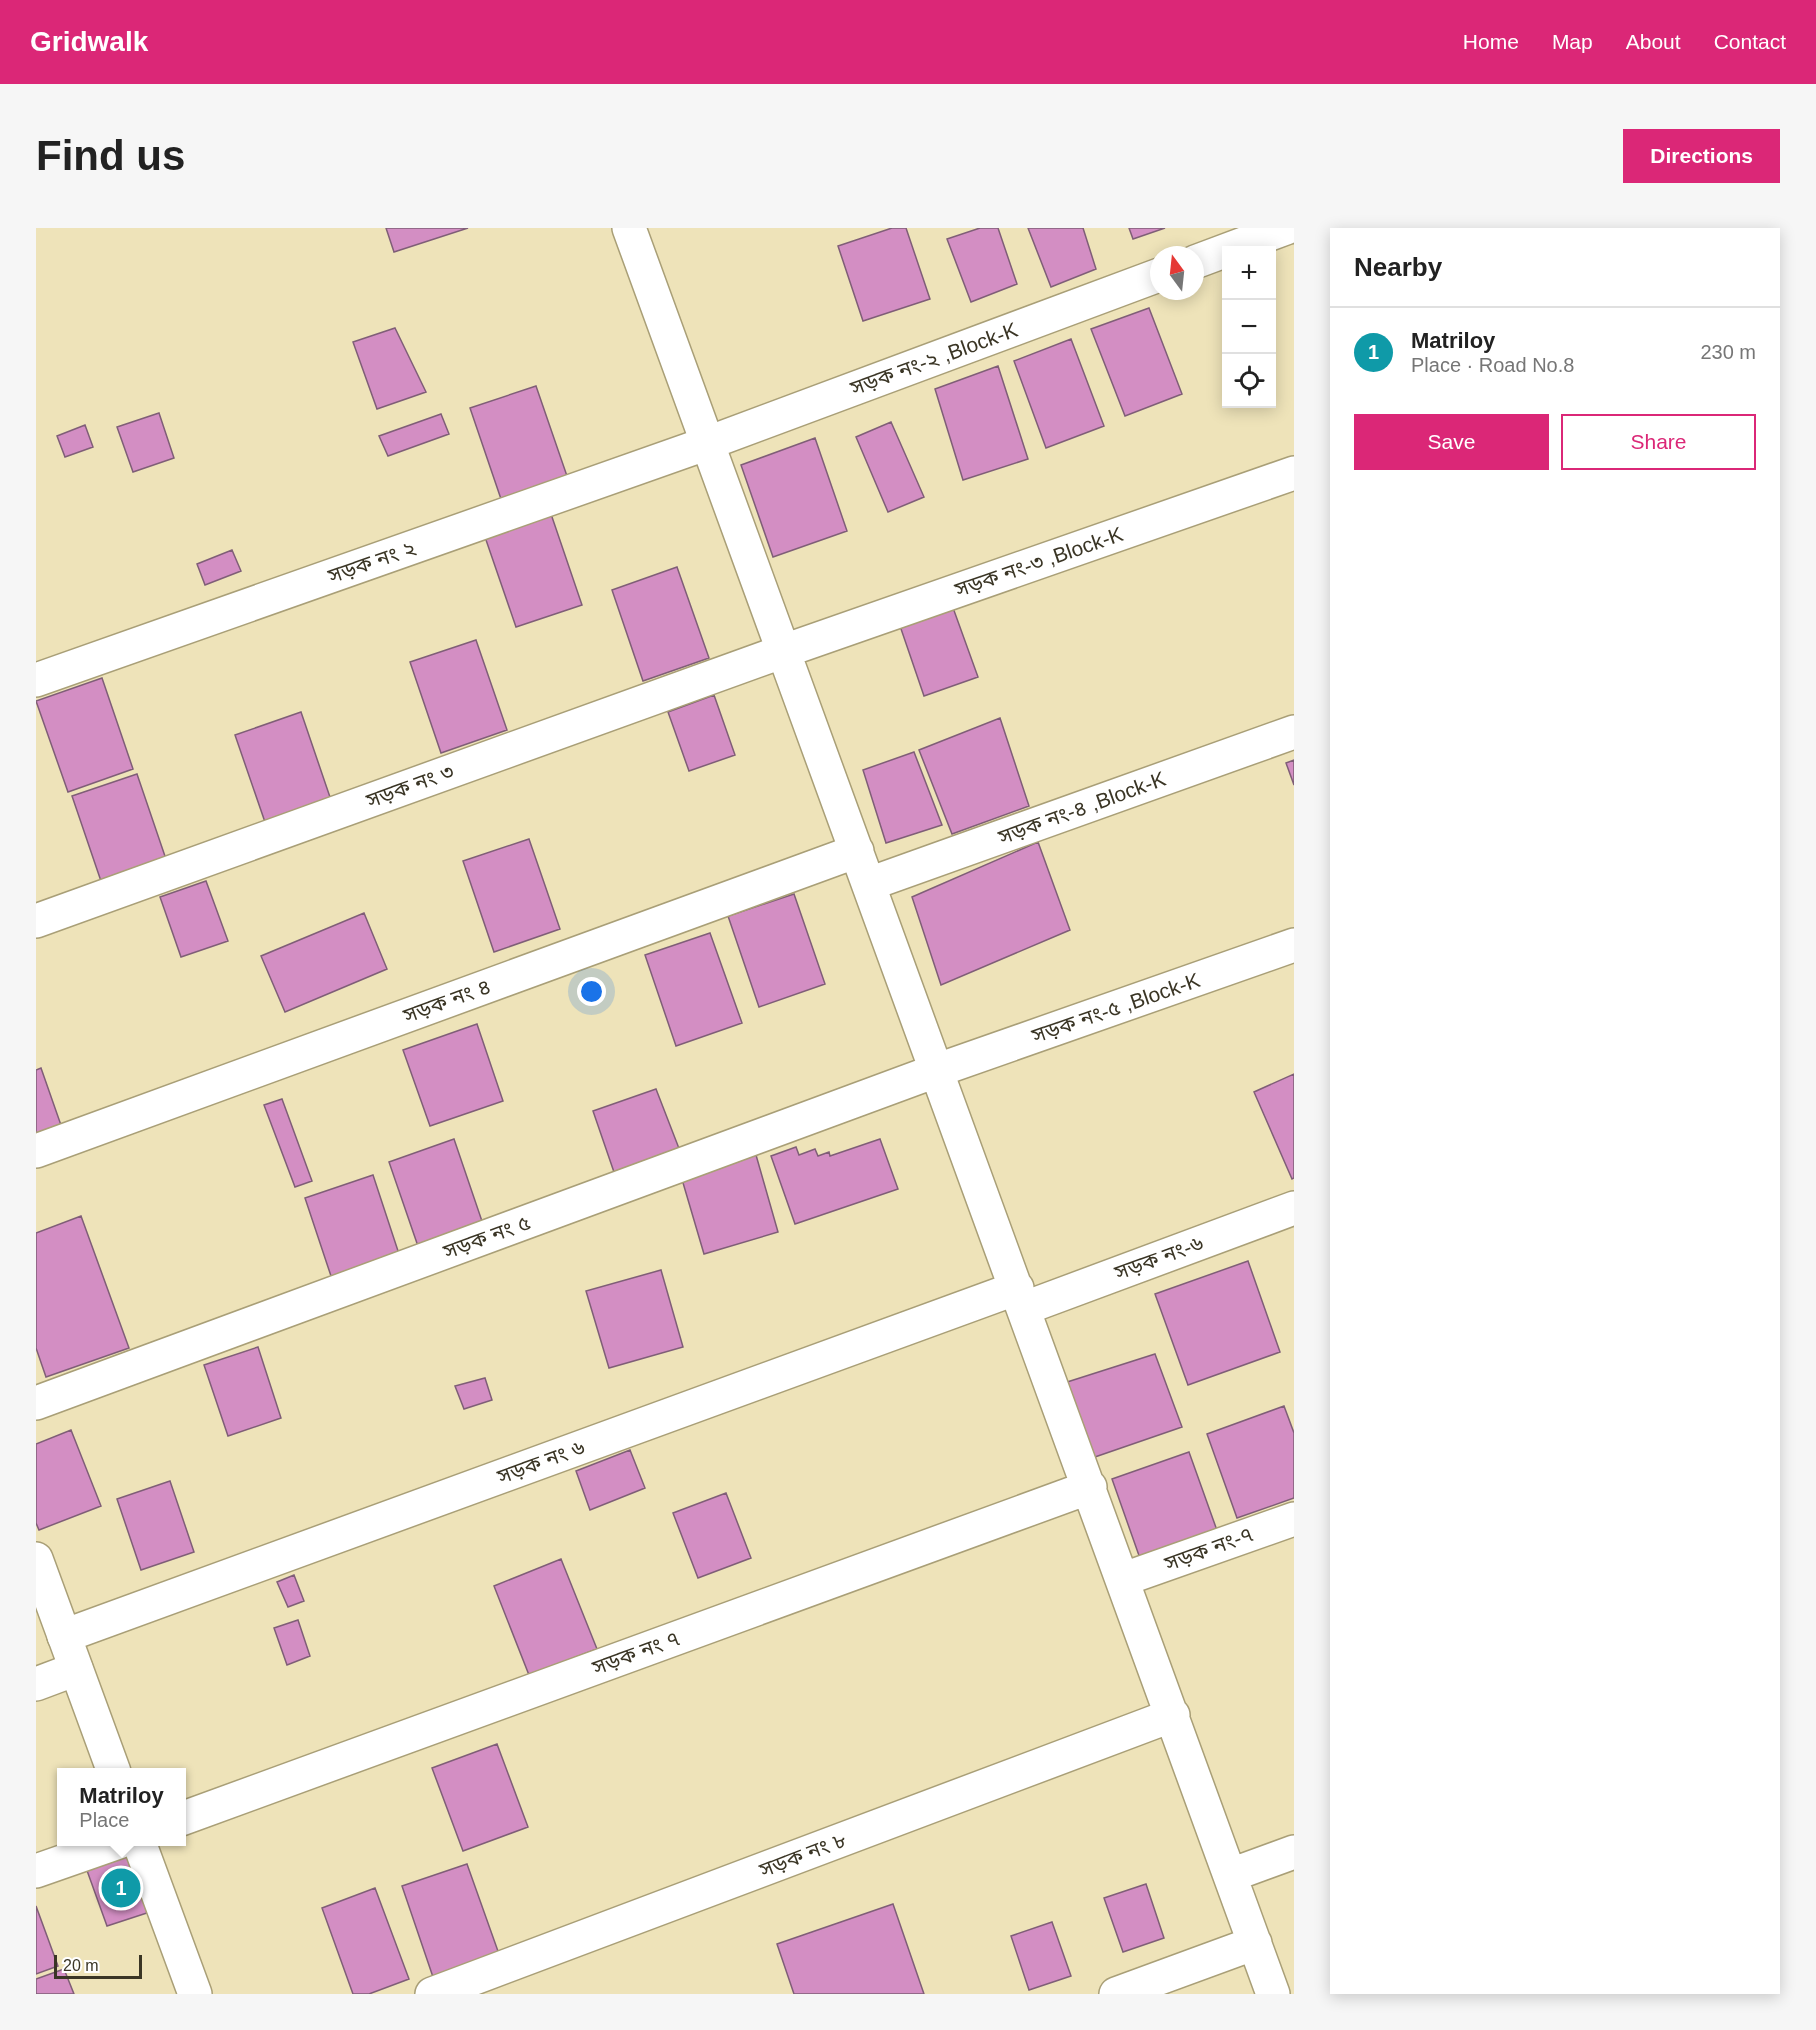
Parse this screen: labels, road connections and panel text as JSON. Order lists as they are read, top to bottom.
{
  "streets": {
    "street": [
      "সড়ক নং-২ ,Block-K",
      "সড়ক নং ২",
      "সড়ক নং-৩ ,Block-K",
      "সড়ক নং ৩",
      "সড়ক নং-৪ ,Block-K",
      "সড়ক নং ৪",
      "সড়ক নং-৫ ,Block-K",
      "সড়ক নং ৫",
      "সড়ক নং-৬",
      "সড়ক নং ৬",
      "সড়ক নং-৭",
      "সড়ক নং ৭",
      "সড়ক নং ৮"
    ]
  },
  "crossings": [
    ["সড়ক নং-২ ,Block-K", "সড়ক নং ২"],
    ["সড়ক নং-৩ ,Block-K", "সড়ক নং ৩"],
    ["সড়ক নং-৫ ,Block-K", "সড়ক নং ৫"],
    ["সড়ক নং-৬", "সড়ক নং ৬"]
  ],
  "scale_bar": "20 m",
  "north": "top",
  "page": {
    "header": "Gridwalk",
    "nav": [
      "Home",
      "Map",
      "About",
      "Contact"
    ],
    "buttons": [
      "Directions",
      ["Save", "Share"]
    ],
    "title": "Find us",
    "heading": "Nearby",
    "map_buttons": ["+", "−"],
    "list": [
      {
        "mark": "1",
        "name": "Matriloy",
        "note": "Place · Road No.8",
        "value": "230 m"
      }
    ],
    "popup": ["Matriloy", "Place"],
    "pins": "1",
    "scale": "20 m"
  }
}
